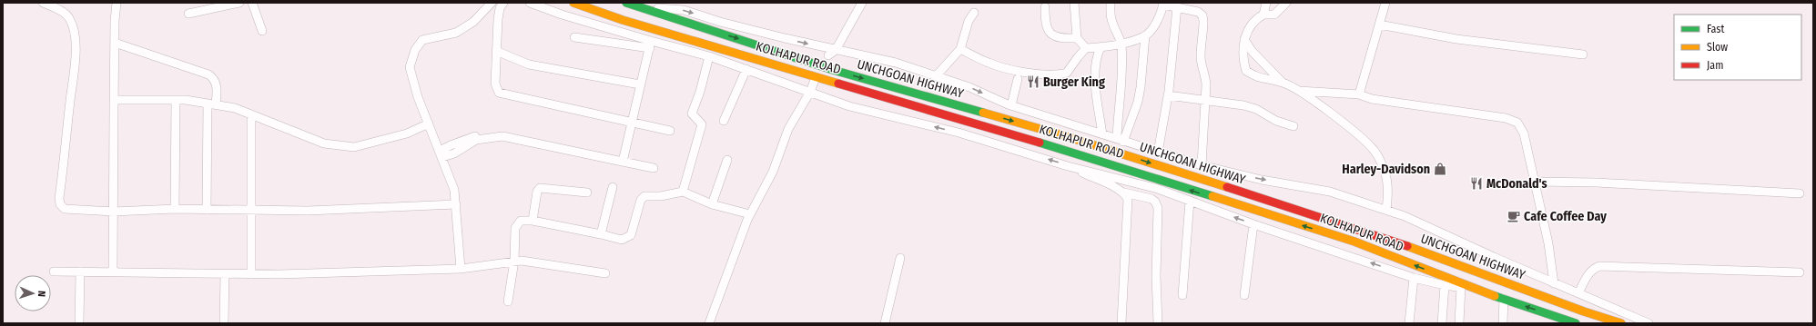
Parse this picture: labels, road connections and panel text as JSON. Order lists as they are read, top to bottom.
{
  "streets": {
    "highway": ["KOLHAPUR ROAD", "UNCHGOAN HIGHWAY"]
  },
  "one_way": ["KOLHAPUR ROAD", "UNCHGOAN HIGHWAY"],
  "places": {
    "restaurant": ["Burger King", "McDonald's"],
    "shop": ["Harley-Davidson"],
    "cafe": ["Cafe Coffee Day"]
  },
  "legend": ["Fast", "Slow", "Jam"],
  "north": "right"
}
